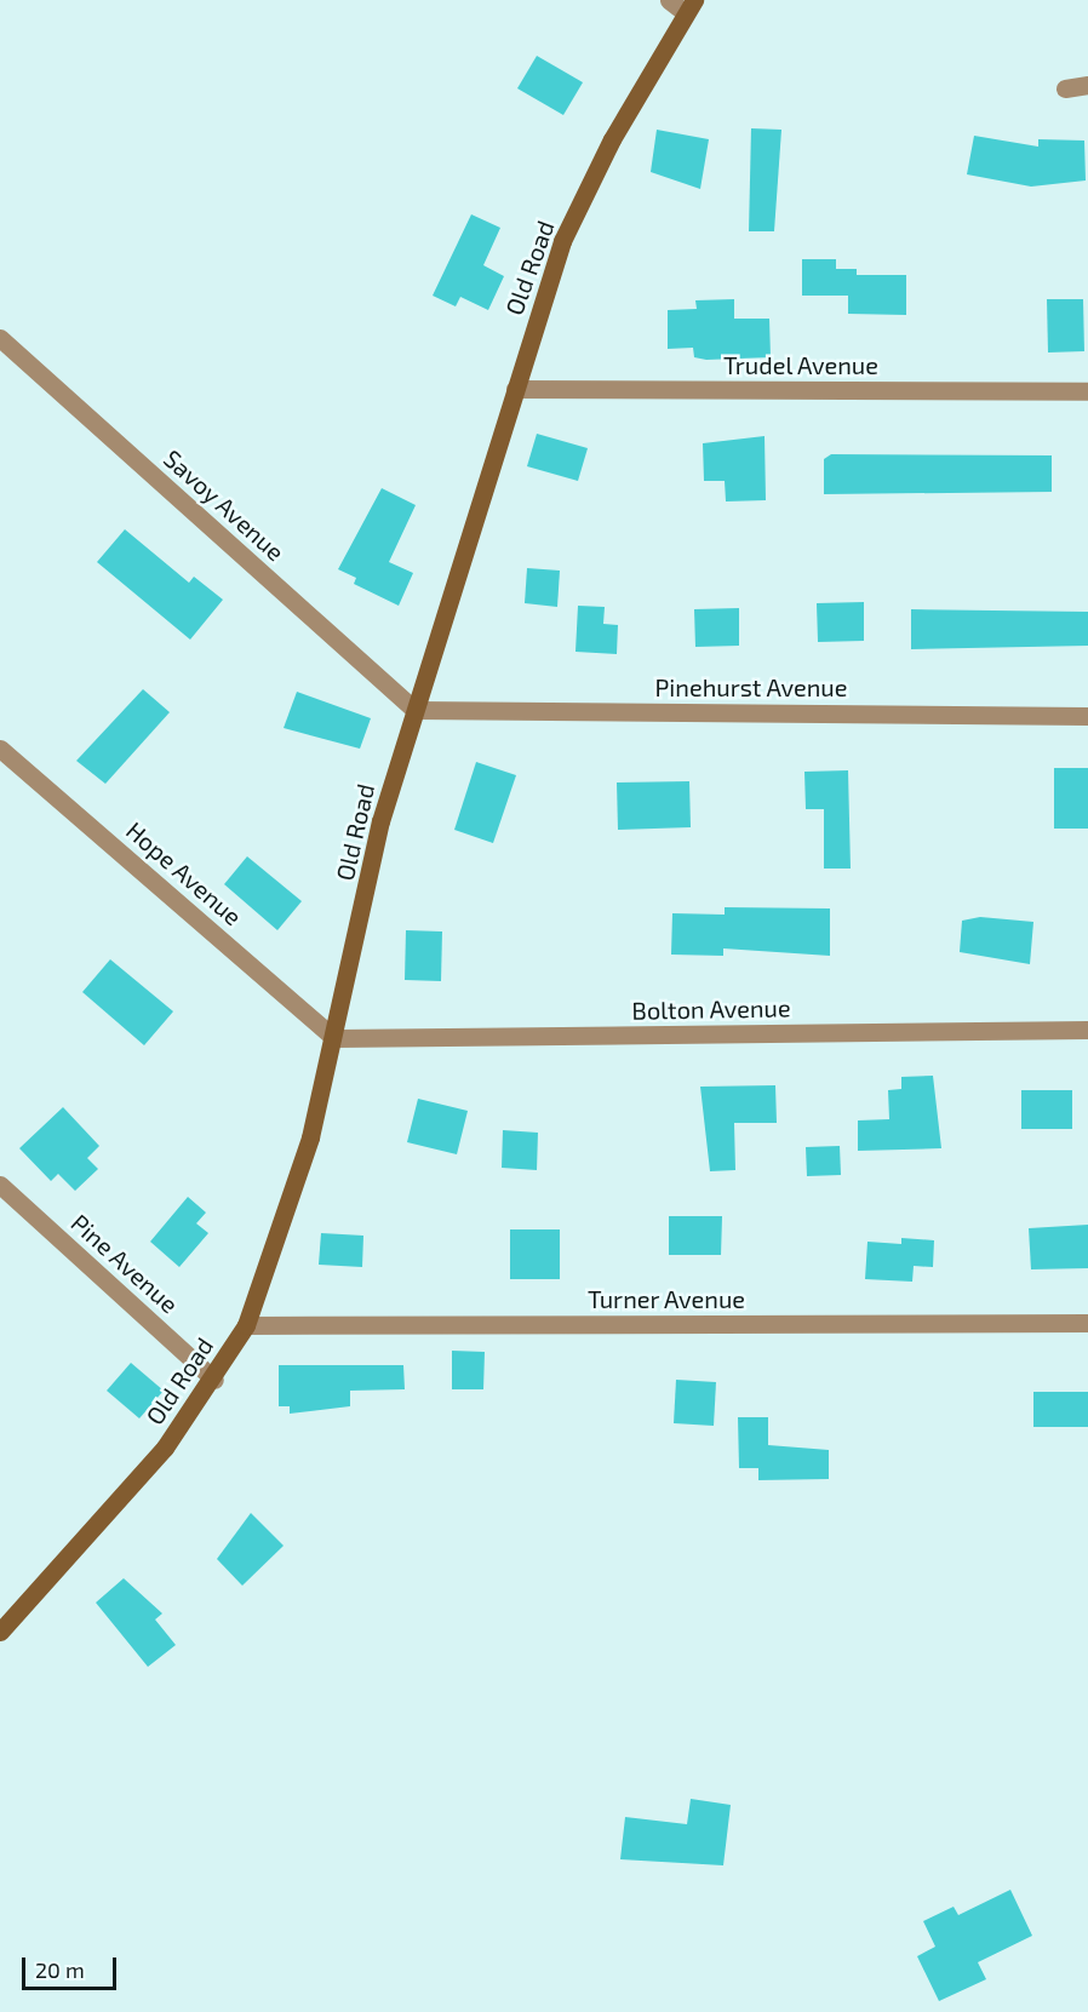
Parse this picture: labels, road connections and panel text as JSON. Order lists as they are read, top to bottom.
{
  "streets": {
    "street": [
      "Old Road",
      "Trudel Avenue",
      "Savoy Avenue",
      "Pinehurst Avenue",
      "Hope Avenue",
      "Bolton Avenue",
      "Pine Avenue",
      "Turner Avenue"
    ]
  },
  "crossings": [
    ["Old Road", "Trudel Avenue"],
    ["Old Road", "Savoy Avenue"],
    ["Old Road", "Pinehurst Avenue"],
    ["Old Road", "Hope Avenue"],
    ["Old Road", "Bolton Avenue"],
    ["Old Road", "Pine Avenue"],
    ["Old Road", "Turner Avenue"],
    ["Savoy Avenue", "Pinehurst Avenue"],
    ["Hope Avenue", "Bolton Avenue"]
  ],
  "scale_bar": "20 m"
}
